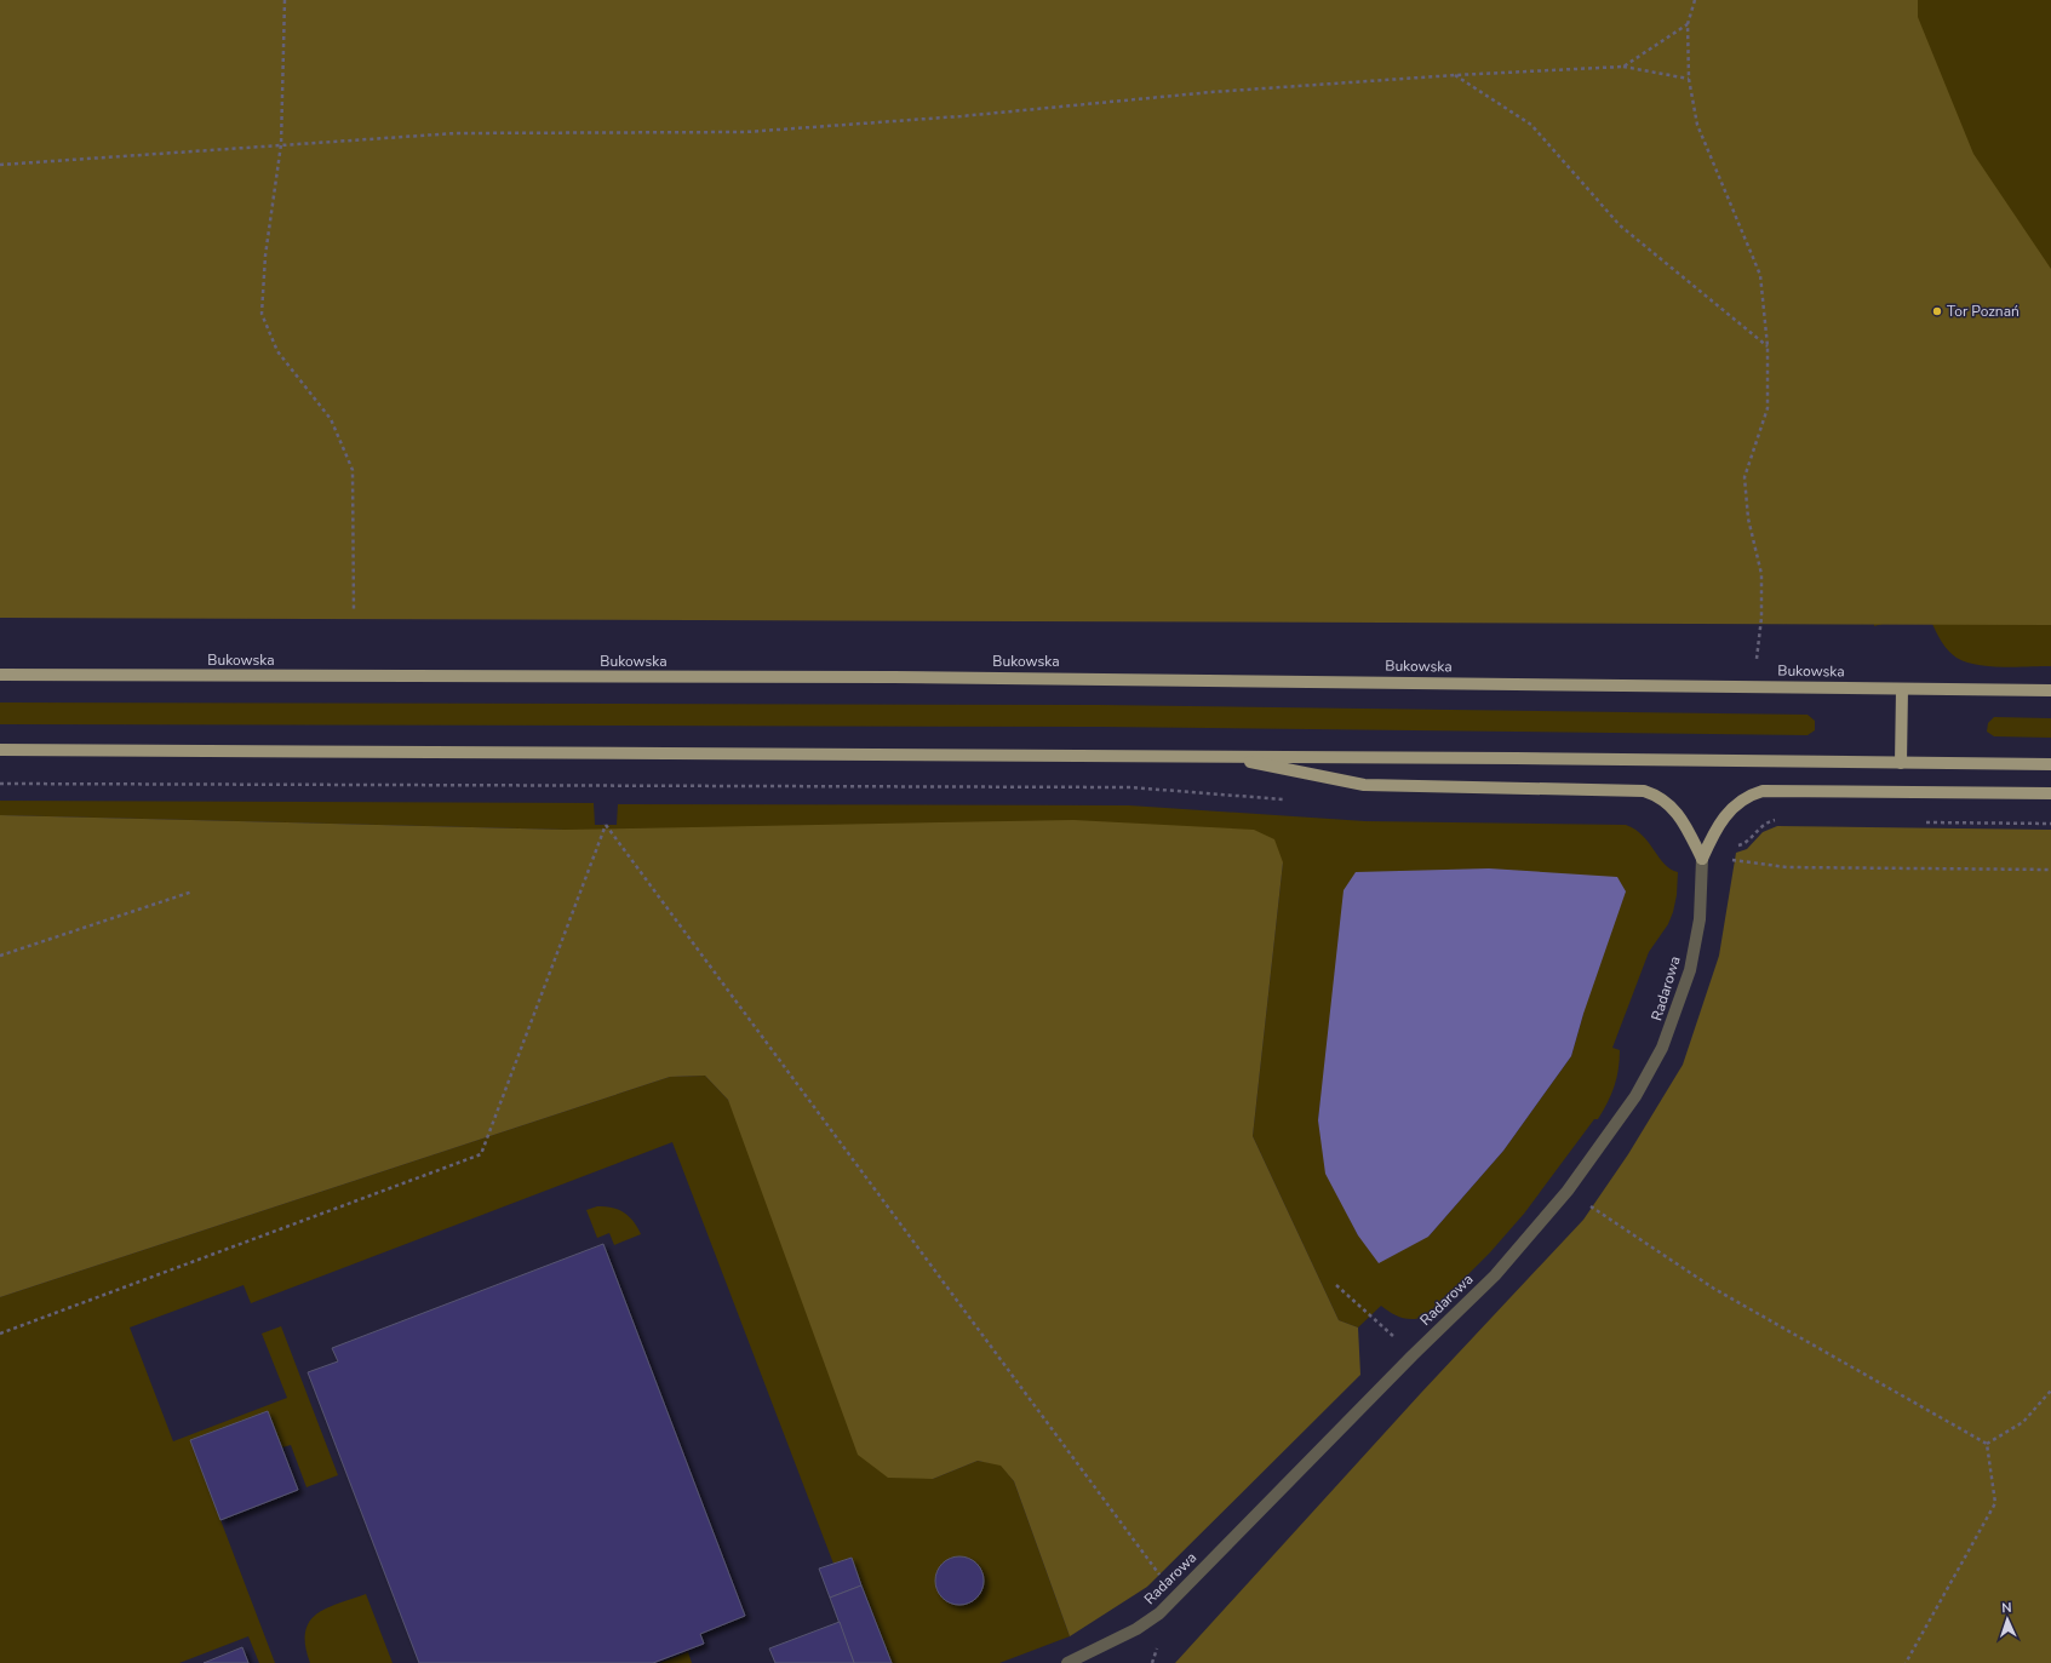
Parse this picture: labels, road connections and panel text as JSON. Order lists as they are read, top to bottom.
{
  "streets": {
    "main road": ["Bukowska"],
    "street": ["Radarowa"]
  },
  "places": ["Tor Poznań"],
  "north": "top"
}
